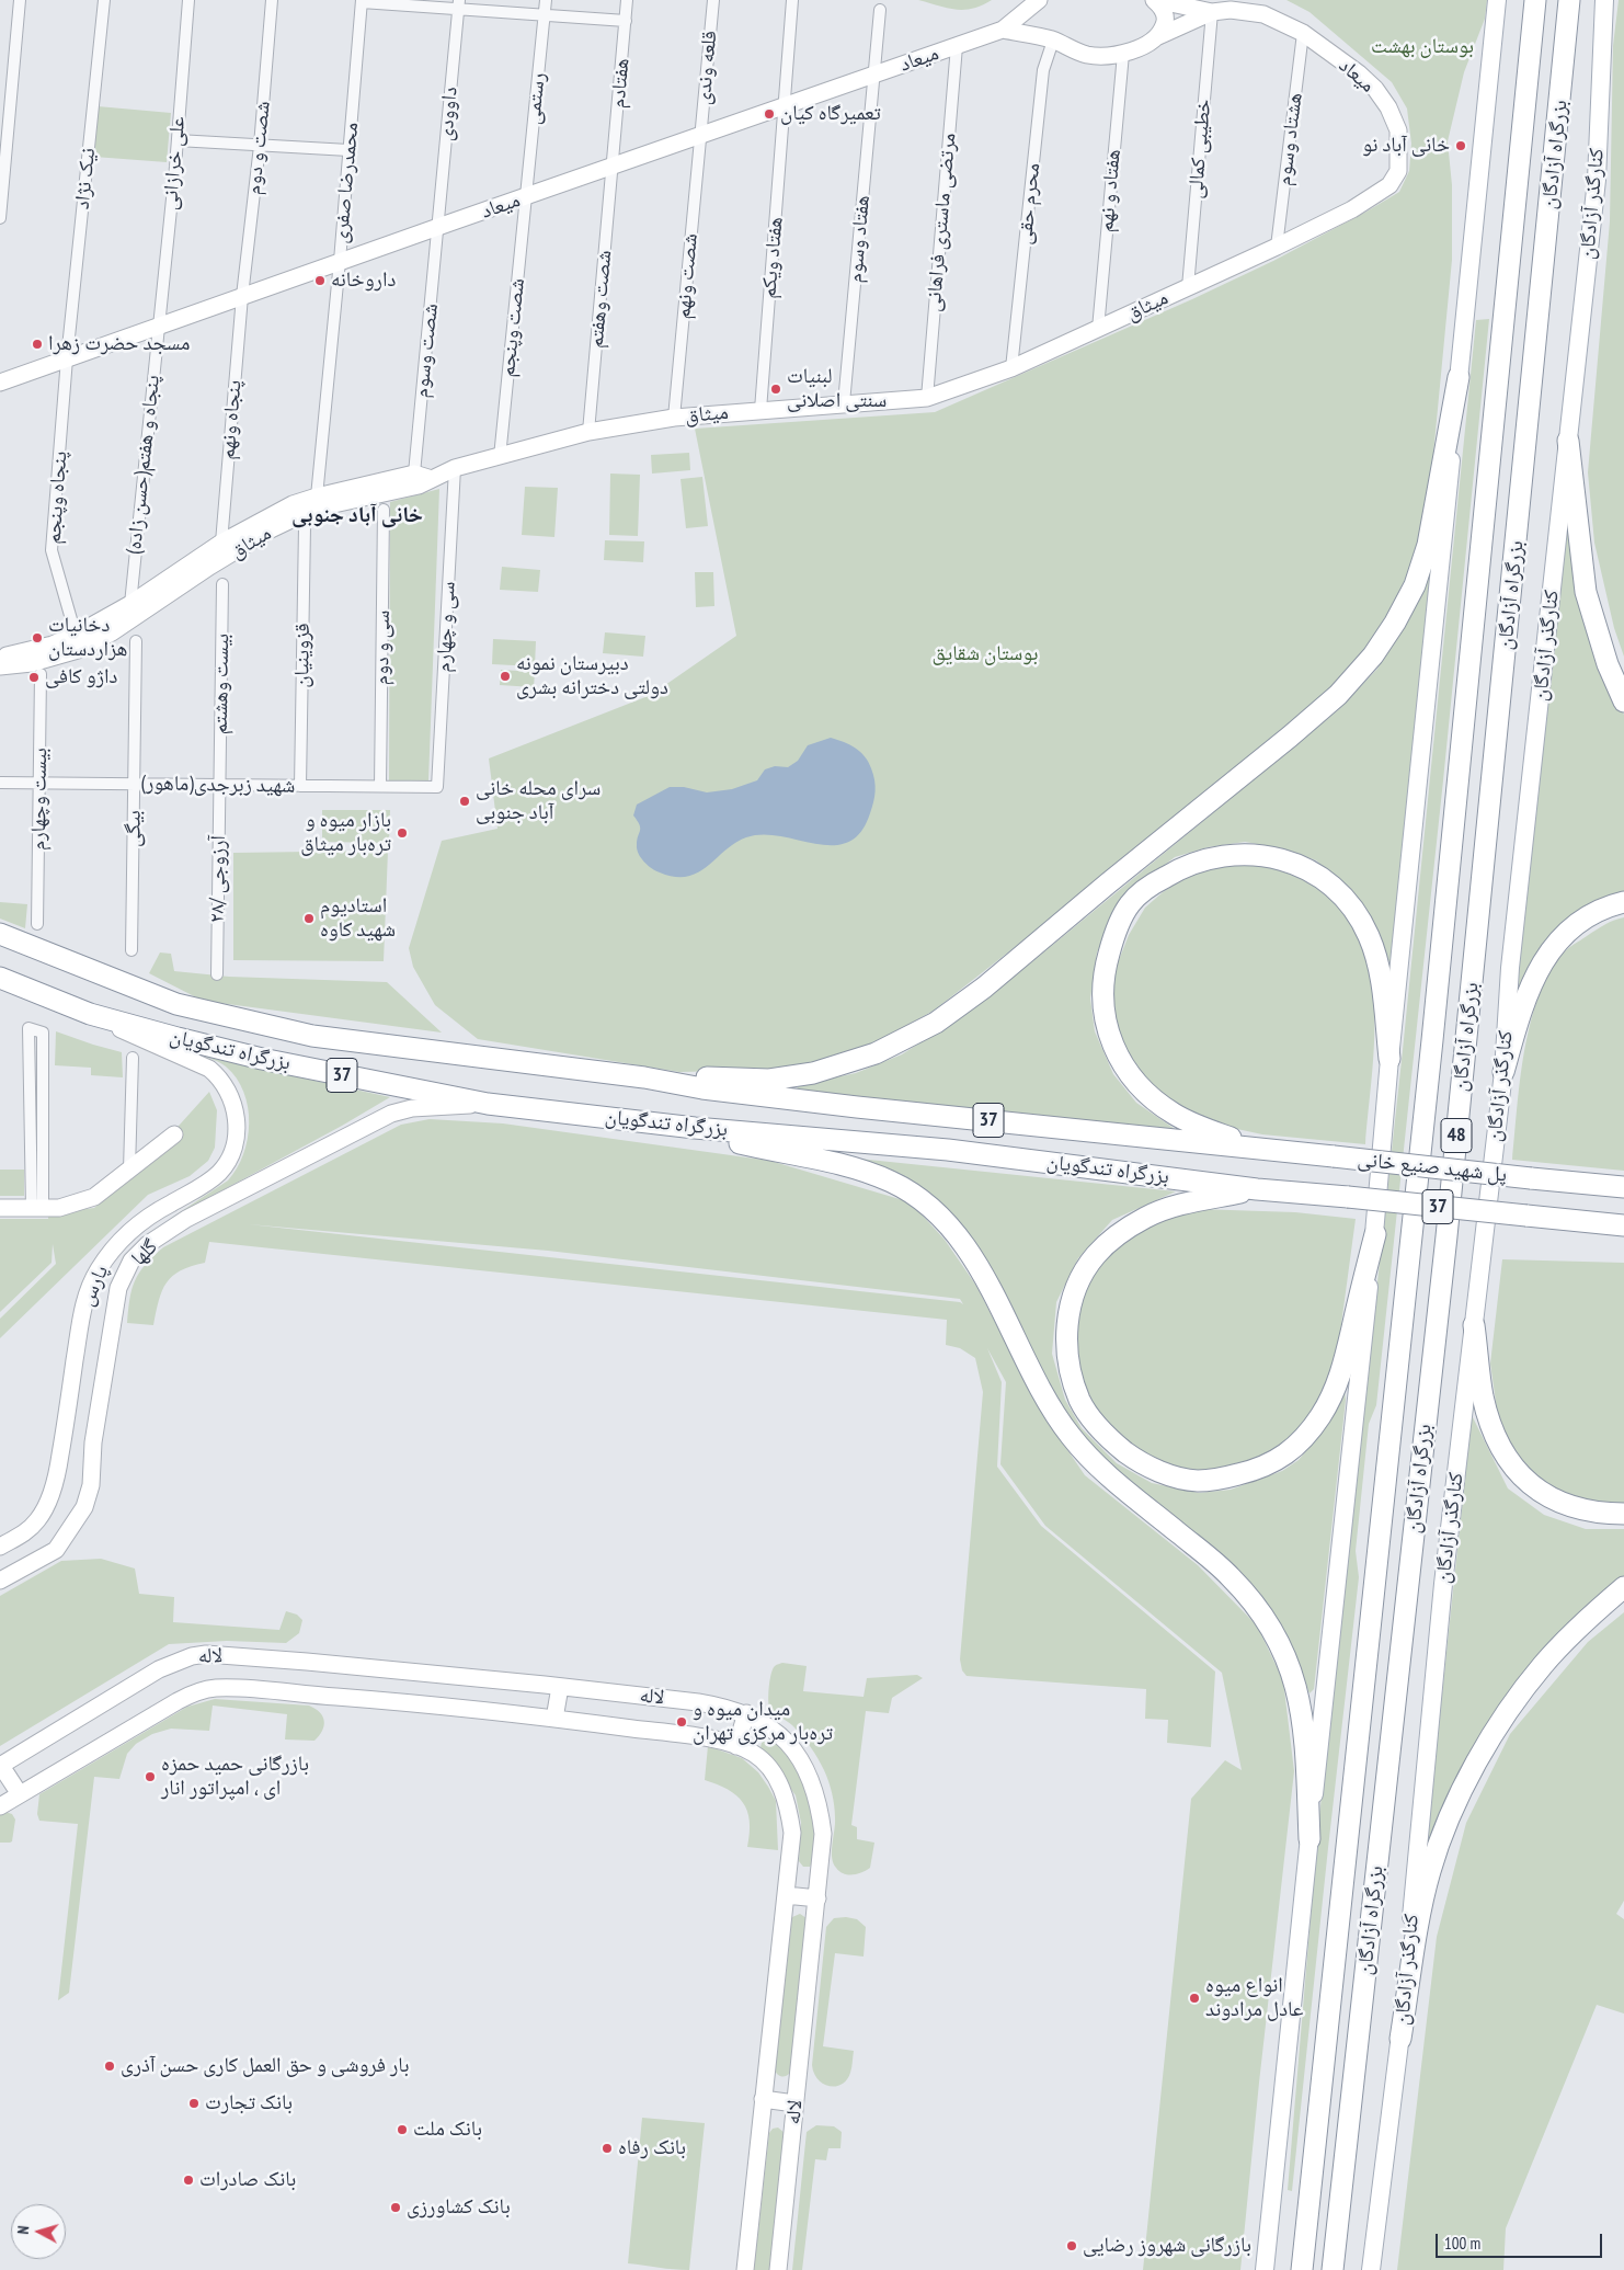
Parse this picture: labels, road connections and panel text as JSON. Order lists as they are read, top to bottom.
{
  "streets": {
    "highway": [
      "بزرگراه آزادگان",
      "بزرگراه تندگویان",
      "37",
      "48",
      "پل شهید صنیع خانی"
    ],
    "main road": ["کنارگذر آزادگان"],
    "street": [
      "میعاد",
      "قلعه وندی",
      "هفتادم",
      "رستمی",
      "داوودی",
      "هشتاد وسوم",
      "شصت و دوم",
      "خطیبی کمالی",
      "علی خرازانی",
      "نیک نژاد",
      "محمدرضا صفری",
      "هفتاد و نهم",
      "محرم حقی",
      "مرتضی ماستری فراهانی",
      "هفتاد وسوم",
      "هفتاد ویکم",
      "شصت ونهم",
      "شصت وهفتم",
      "میثاق",
      "شصت وپنجم",
      "شصت وسوم",
      "پنجاه ونهم",
      "(حسن زاده)پنجاه و هفتم",
      "پنجاه وپنجم",
      "سی و چهارم",
      "سی و دوم",
      "قزوینیان",
      "بیست وهشتم",
      "شهید زبرجدی(ماهور)",
      "بیست وچهارم",
      "بیگی",
      "آرزوجی /۲۸",
      "گلها",
      "پارس",
      "لاله"
    ]
  },
  "crossings": [
    ["میعاد", "قلعه وندی"],
    ["میعاد", "هفتادم"],
    ["میعاد", "رستمی"],
    ["میعاد", "داوودی"],
    ["میعاد", "هشتاد وسوم"],
    ["میعاد", "شصت و دوم"],
    ["میعاد", "خطیبی کمالی"],
    ["میعاد", "علی خرازانی"],
    ["میعاد", "نیک نژاد"],
    ["میعاد", "محمدرضا صفری"],
    ["میعاد", "مرتضی ماستری فراهانی"],
    ["میعاد", "هفتاد وسوم"],
    ["میعاد", "هفتاد ویکم"],
    ["میعاد", "شصت ونهم"],
    ["میعاد", "شصت وهفتم"],
    ["میعاد", "میثاق"],
    ["میعاد", "شصت وپنجم"],
    ["میعاد", "شصت وسوم"],
    ["میعاد", "پنجاه ونهم"],
    ["میعاد", "(حسن زاده)پنجاه و هفتم"],
    ["میعاد", "پنجاه وپنجم"],
    ["قلعه وندی", "شصت ونهم"],
    ["هفتادم", "شصت وهفتم"],
    ["رستمی", "شصت وپنجم"],
    ["داوودی", "شصت وسوم"],
    ["هشتاد وسوم", "میثاق"],
    ["شصت و دوم", "پنجاه ونهم"],
    ["خطیبی کمالی", "میثاق"],
    ["علی خرازانی", "(حسن زاده)پنجاه و هفتم"],
    ["نیک نژاد", "پنجاه وپنجم"],
    ["محمدرضا صفری", "میثاق"],
    ["هفتاد و نهم", "میثاق"],
    ["محرم حقی", "میثاق"],
    ["مرتضی ماستری فراهانی", "میثاق"],
    ["هفتاد وسوم", "میثاق"],
    ["هفتاد ویکم", "میثاق"],
    ["شصت ونهم", "میثاق"],
    ["شصت وهفتم", "میثاق"],
    ["میثاق", "شصت وپنجم"],
    ["میثاق", "شصت وسوم"],
    ["میثاق", "پنجاه ونهم"],
    ["میثاق", "(حسن زاده)پنجاه و هفتم"],
    ["میثاق", "پنجاه وپنجم"],
    ["میثاق", "سی و چهارم"],
    ["سی و چهارم", "شهید زبرجدی(ماهور)"],
    ["سی و دوم", "شهید زبرجدی(ماهور)"],
    ["قزوینیان", "شهید زبرجدی(ماهور)"],
    ["بیست وهشتم", "شهید زبرجدی(ماهور)"],
    ["بیست وهشتم", "آرزوجی /۲۸"],
    ["شهید زبرجدی(ماهور)", "بیست وچهارم"],
    ["شهید زبرجدی(ماهور)", "بیگی"],
    ["شهید زبرجدی(ماهور)", "آرزوجی /۲۸"],
    ["بزرگراه تندگویان", "پل شهید صنیع خانی"],
    ["بزرگراه تندگویان", "گلها"],
    ["بزرگراه تندگویان", "پارس"],
    ["37", "پل شهید صنیع خانی"]
  ],
  "districts": ["خانی آباد جنوبی"],
  "parks": ["بوستان بهشت", "بوستان شقایق"],
  "places": [
    "تعمیرگاه کیان",
    "خانی آباد نو",
    "داروخانه",
    "مسجد حضرت زهرا",
    "لبنیات سنتی اصلانی",
    "دخانیات هزاردستان",
    "دبیرستان نمونه دولتی دخترانه بشری",
    "داژو کافی",
    "سرای محله خانی آباد جنوبی",
    "بازار میوه و تره‌بار میثاق",
    "استادیوم شهید کاوه",
    "میدان میوه و تره‌بار مرکزی تهران",
    "بازرگانی حمید حمزه ای ، امپراتور انار",
    "انواع میوه عادل مرادوند",
    "بار فروشی و حق العمل کاری حسن آذری",
    "بانک تجارت",
    "بانک ملت",
    "بانک رفاه",
    "بانک صادرات",
    "بانک کشاورزی",
    "بازرگانی شهروز رضایی"
  ],
  "scale_bar": "100 m",
  "north": "left"
}
